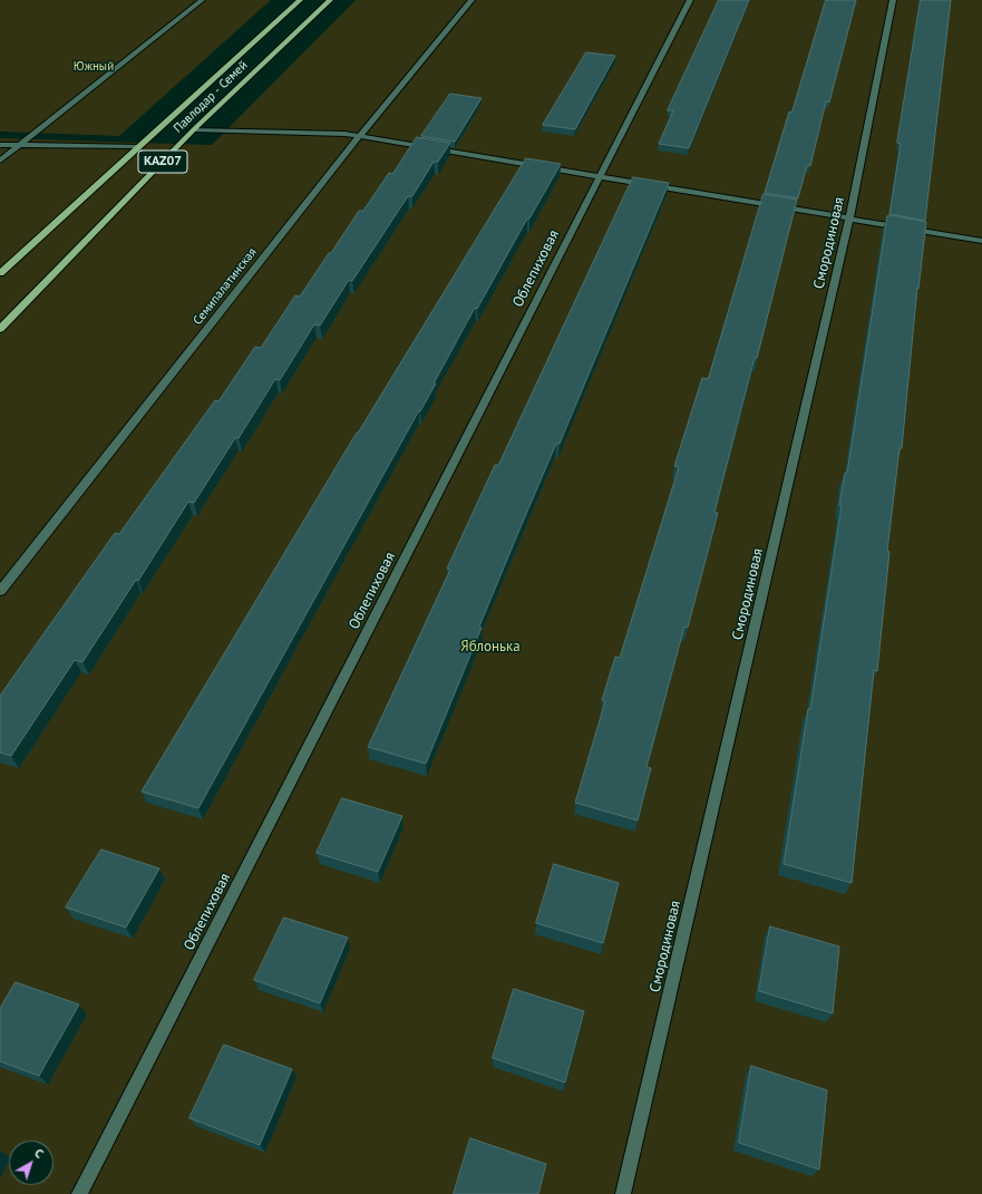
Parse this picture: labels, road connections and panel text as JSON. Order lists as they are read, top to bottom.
{
  "streets": {
    "highway": ["Павлодар - Семей", "KAZ07"],
    "street": ["Смородиновая", "Облепиховая", "Семипалатинская"]
  },
  "parks": ["Южный", "Яблонька"],
  "north": "top right"
}
